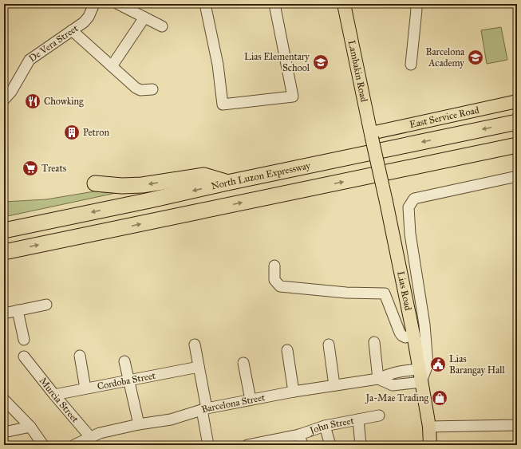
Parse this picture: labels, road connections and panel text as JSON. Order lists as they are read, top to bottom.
{
  "streets": {
    "highway": ["North Luzon Expressway"],
    "main road": ["Lambakin Road", "East Service Road", "Lias Road"],
    "street": [
      "De Vera Street",
      "Cordoba Street",
      "Murcia Street",
      "Barcelona Street",
      "John Street"
    ]
  },
  "crossings": [
    ["Lambakin Road", "East Service Road"],
    ["Lambakin Road", "Lias Road"],
    ["East Service Road", "Lias Road"],
    ["Lias Road", "Barcelona Street"],
    ["Cordoba Street", "Murcia Street"],
    ["Murcia Street", "Barcelona Street"]
  ],
  "places": {
    "school or university": ["Barcelona Academy", "Lias Elementary School"],
    "restaurant": ["Chowking"],
    "building": ["Petron"],
    "supermarket": ["Treats"],
    "public building": ["Lias Barangay Hall"],
    "shop": ["Ja-Mae Trading"]
  }
}
